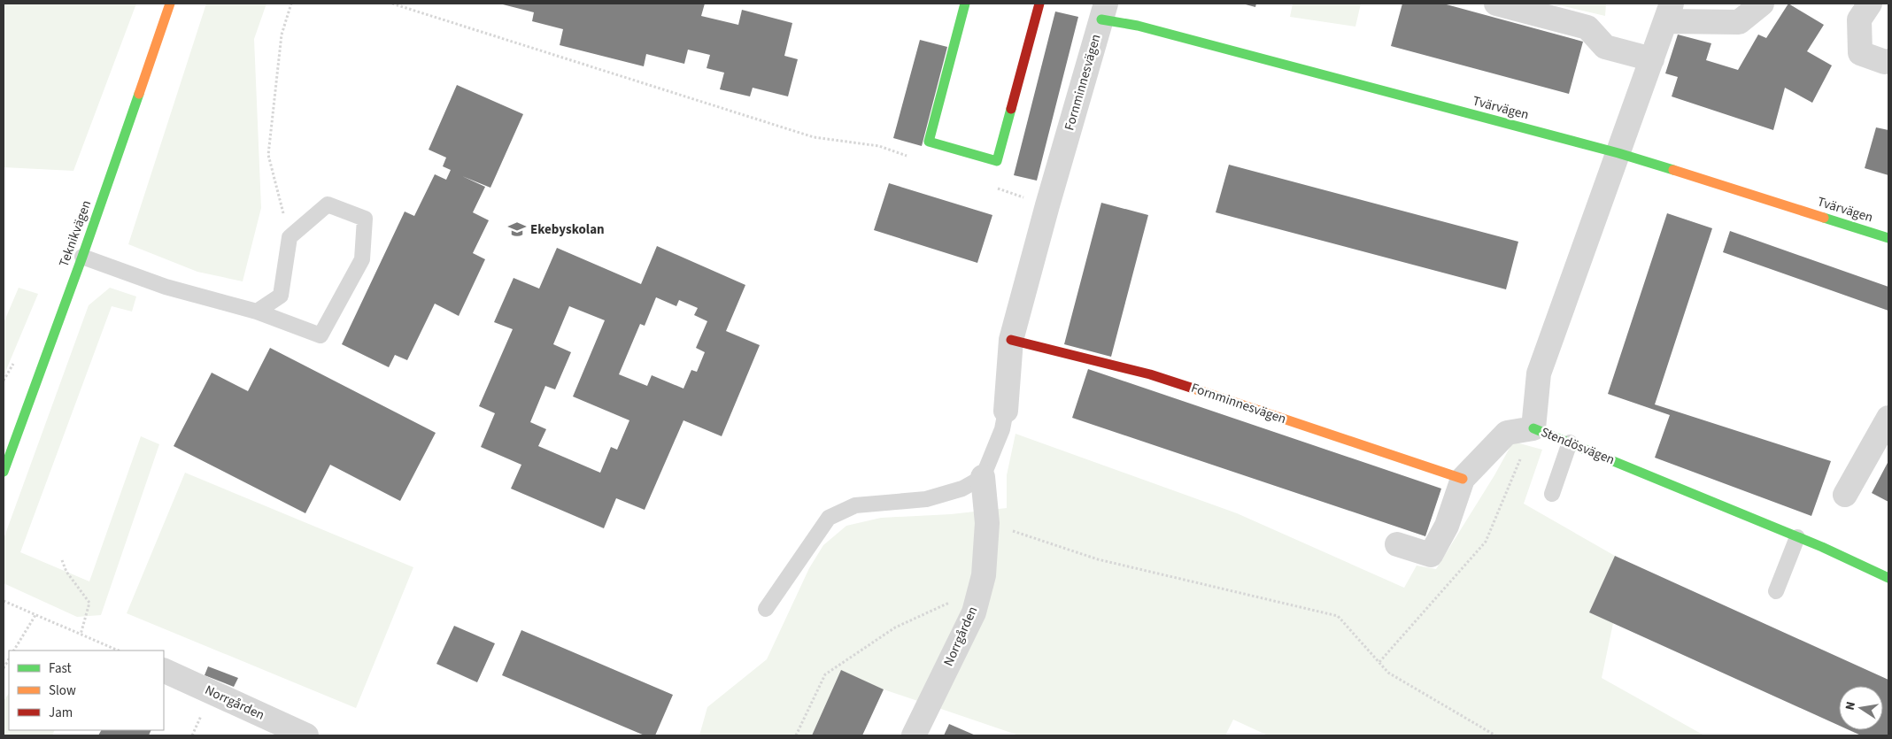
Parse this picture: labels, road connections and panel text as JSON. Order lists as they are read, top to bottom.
{
  "streets": {
    "street": [
      "Fornminnesvägen",
      "Tvärvägen",
      "Teknikvägen",
      "Stendösvägen",
      "Norrgården"
    ]
  },
  "crossings": [
    ["Fornminnesvägen", "Tvärvägen"],
    ["Fornminnesvägen", "Norrgården"],
    ["Tvärvägen", "Stendösvägen"]
  ],
  "places": {
    "school or university": ["Ekebyskolan"]
  },
  "legend": ["Fast", "Slow", "Jam"],
  "north": "left"
}
